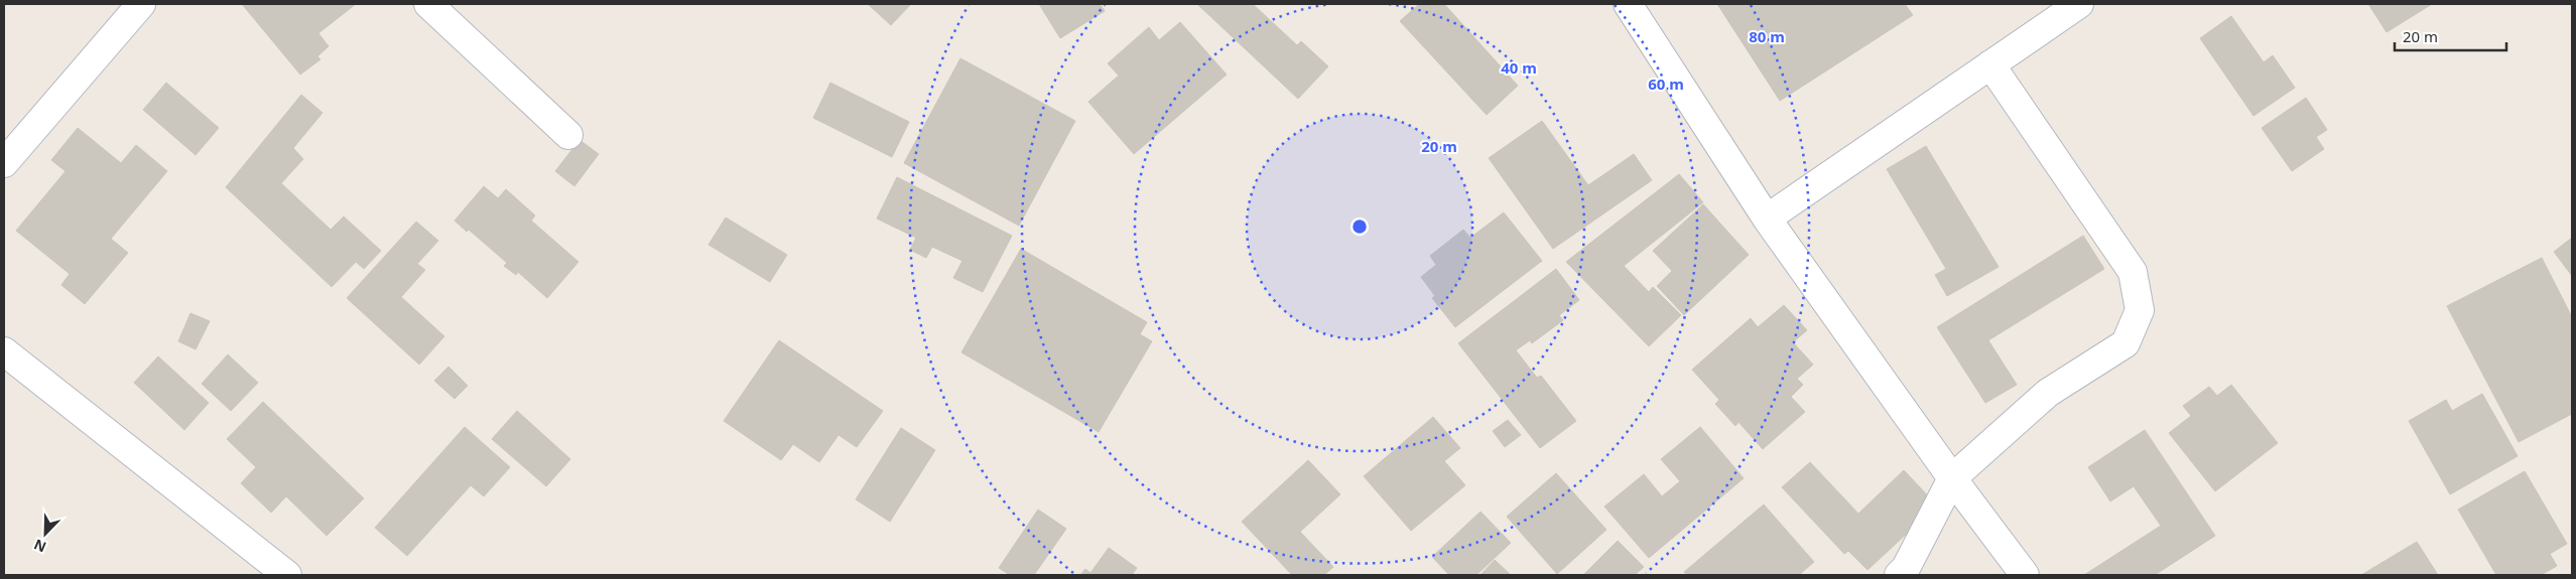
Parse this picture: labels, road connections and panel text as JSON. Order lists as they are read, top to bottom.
{
  "scale_bar": "20 m",
  "north": "bottom left",
  "rings": [
    "80 m",
    "40 m",
    "60 m",
    "20 m"
  ]
}
